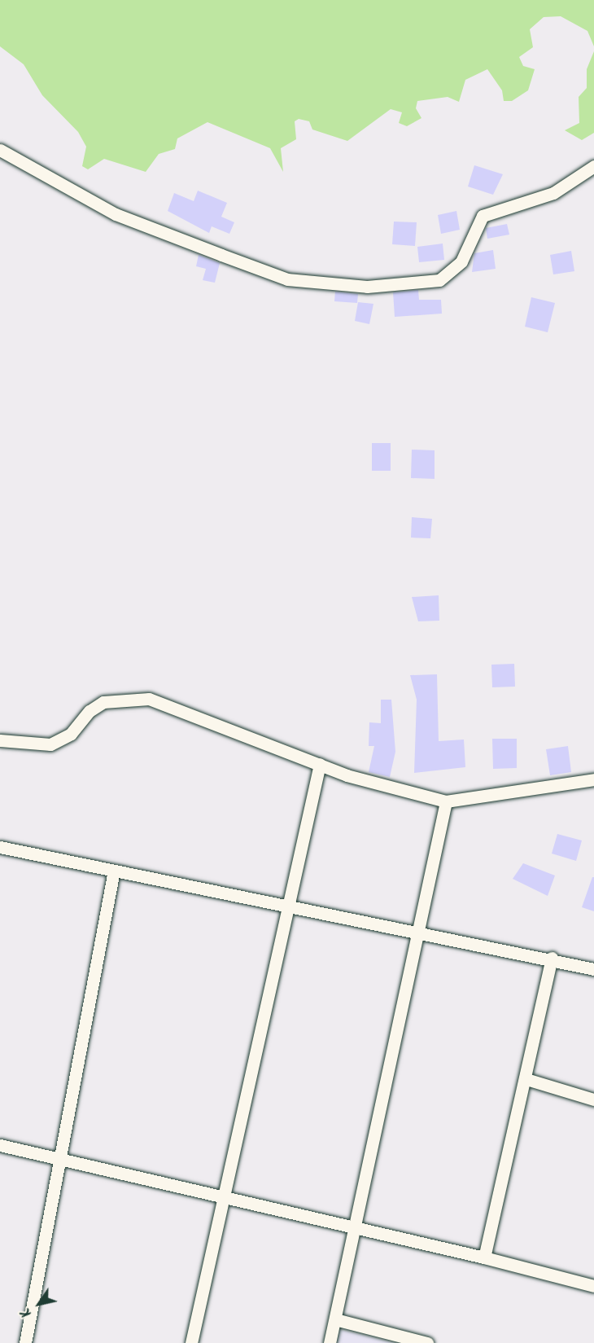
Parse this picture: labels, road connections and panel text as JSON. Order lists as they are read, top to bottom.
{
  "north": "bottom left"
}
